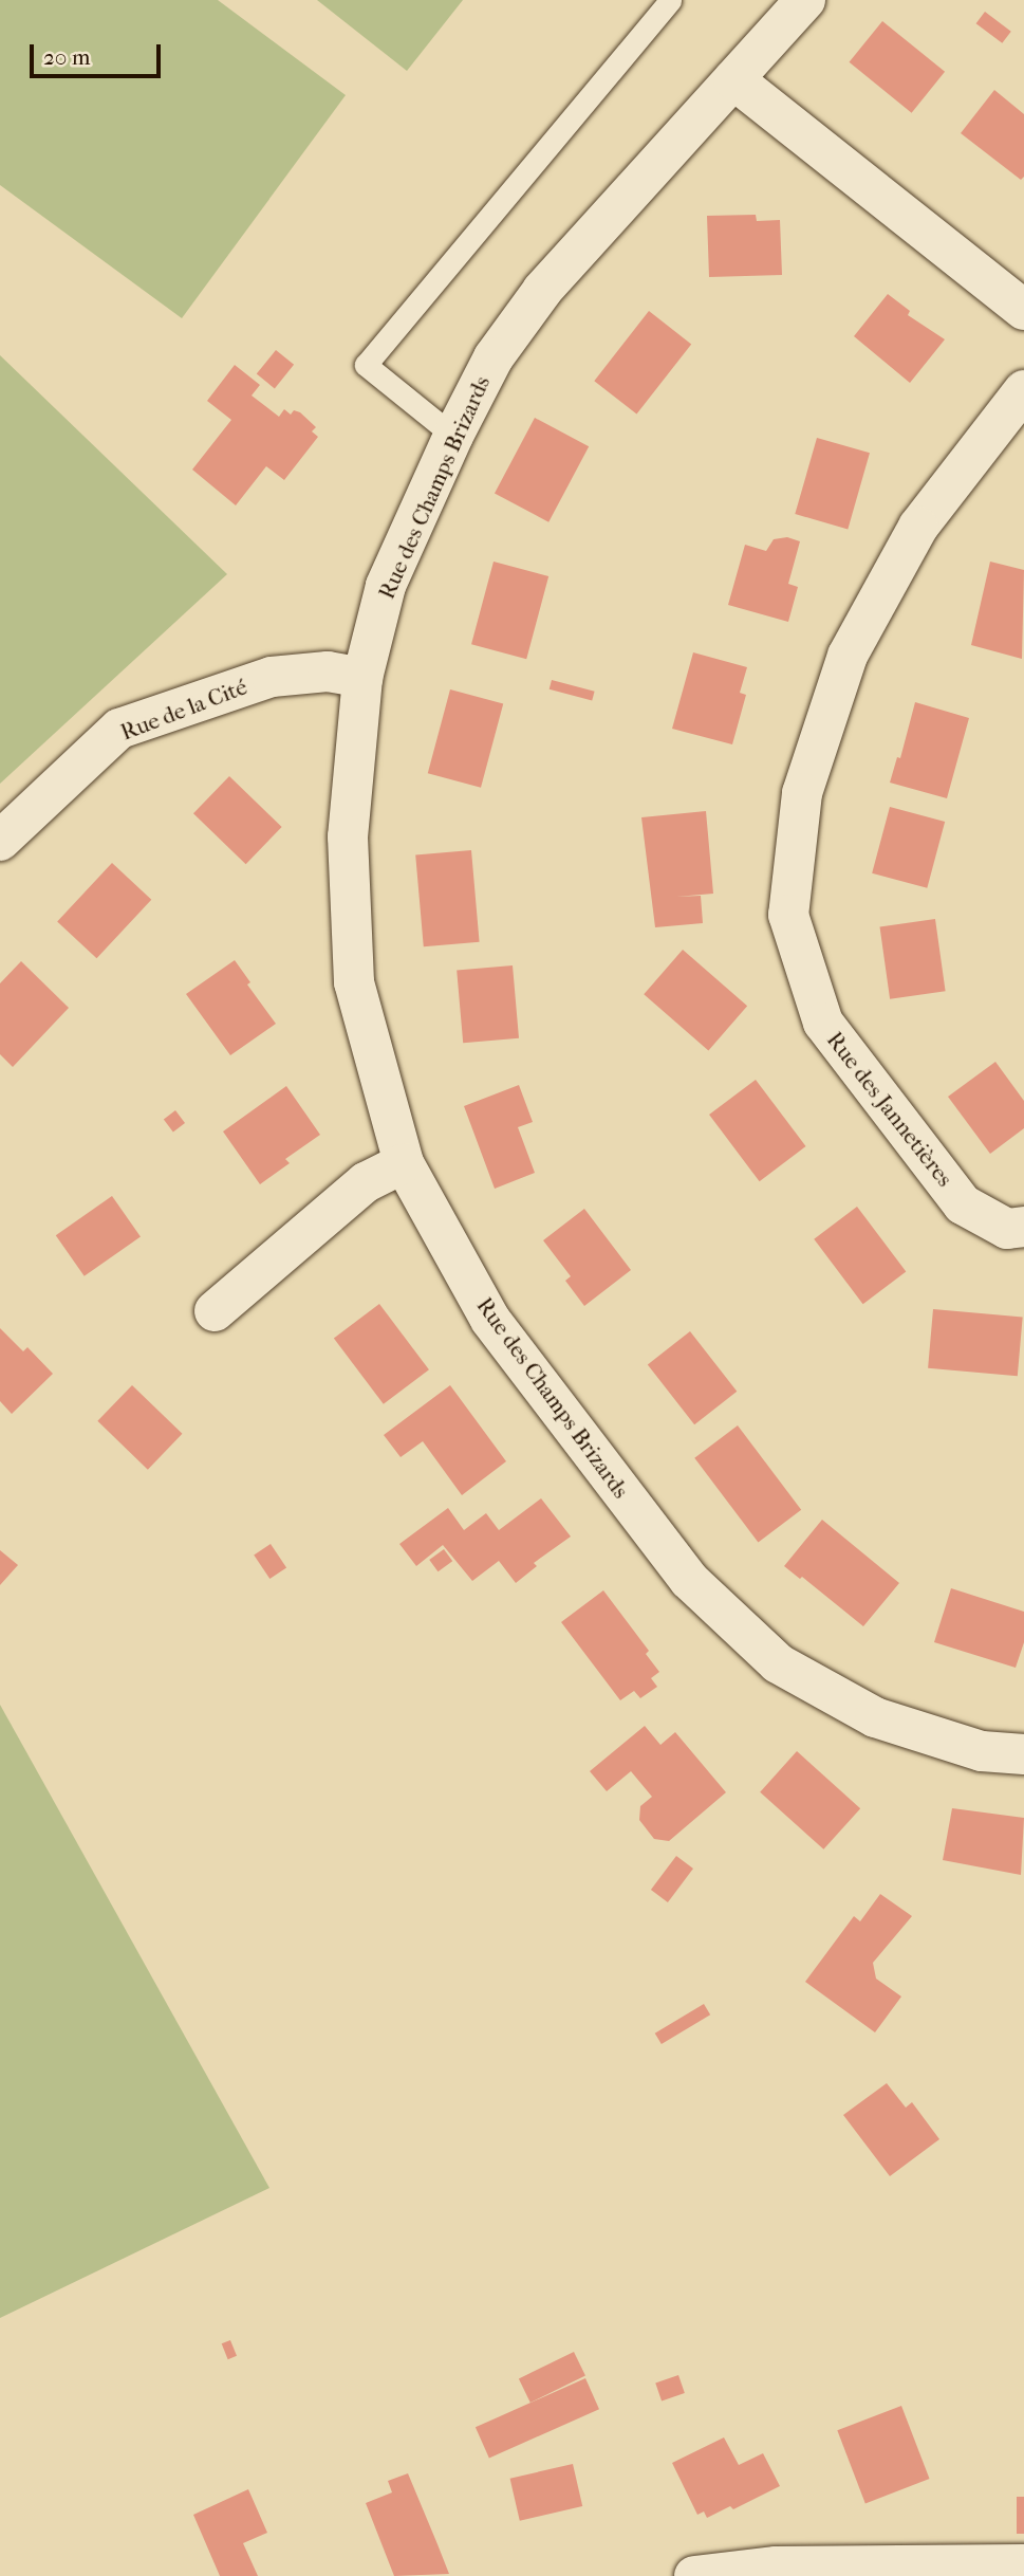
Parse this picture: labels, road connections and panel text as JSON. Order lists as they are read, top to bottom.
{
  "streets": {
    "street": ["Rue des Champs Brizards", "Rue de la Cité", "Rue des Jannetières"]
  },
  "crossings": [
    ["Rue des Champs Brizards", "Rue de la Cité"]
  ],
  "scale_bar": "20 m"
}
